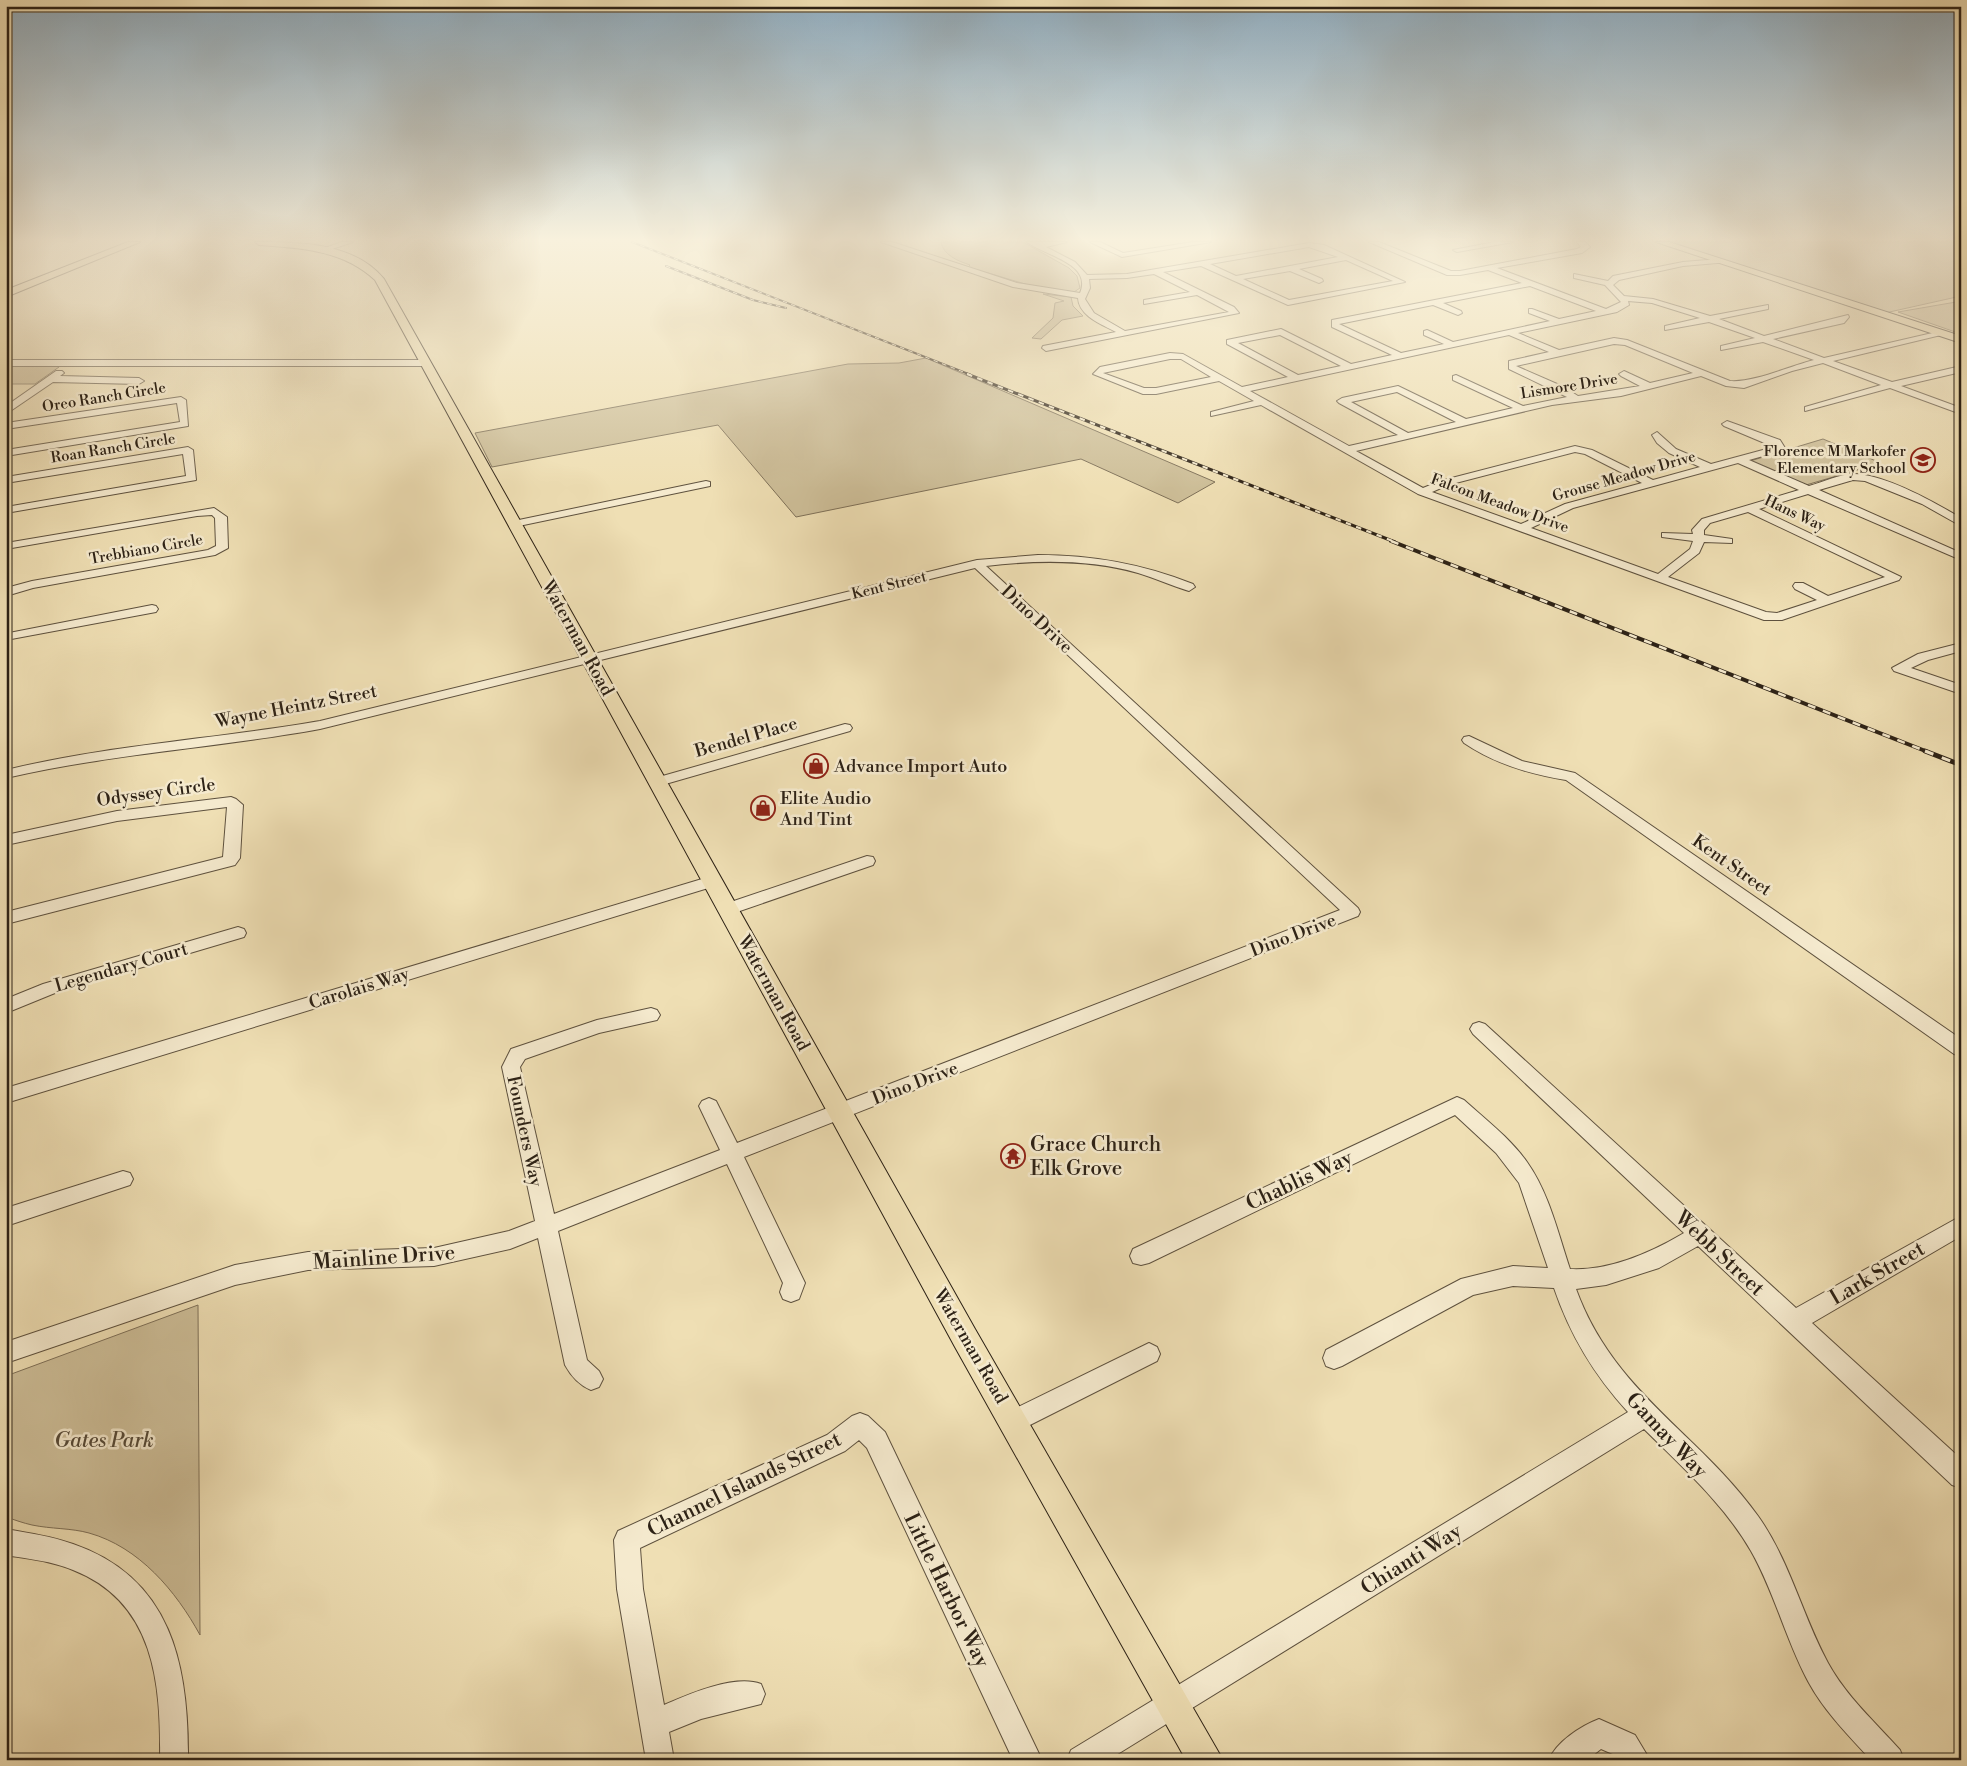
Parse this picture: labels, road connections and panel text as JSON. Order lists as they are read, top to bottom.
{
  "streets": {
    "main road": ["Waterman Road"],
    "street": [
      "Lismore Drive",
      "Oreo Ranch Circle",
      "Roan Ranch Circle",
      "Grouse Meadow Drive",
      "Falcon Meadow Drive",
      "Hans Way",
      "Trebbiano Circle",
      "Kent Street",
      "Dino Drive",
      "Wayne Heintz Street",
      "Bendel Place",
      "Odyssey Circle",
      "Legendary Court",
      "Carolais Way",
      "Founders Way",
      "Chablis Way",
      "Webb Street",
      "Mainline Drive",
      "Lark Street",
      "Gamay Way",
      "Channel Islands Street",
      "Chianti Way",
      "Little Harbor Way"
    ]
  },
  "crossings": [
    ["Lismore Drive", "Falcon Meadow Drive"],
    ["Grouse Meadow Drive", "Falcon Meadow Drive"],
    ["Falcon Meadow Drive", "Hans Way"],
    ["Kent Street", "Dino Drive"],
    ["Kent Street", "Waterman Road"],
    ["Kent Street", "Wayne Heintz Street"],
    ["Dino Drive", "Waterman Road"],
    ["Dino Drive", "Mainline Drive"],
    ["Waterman Road", "Wayne Heintz Street"],
    ["Waterman Road", "Bendel Place"],
    ["Waterman Road", "Carolais Way"],
    ["Waterman Road", "Mainline Drive"],
    ["Waterman Road", "Chianti Way"],
    ["Founders Way", "Mainline Drive"],
    ["Chablis Way", "Gamay Way"],
    ["Webb Street", "Lark Street"],
    ["Gamay Way", "Chianti Way"],
    ["Channel Islands Street", "Little Harbor Way"]
  ],
  "parks": ["Gates Park"],
  "places": {
    "school or university": ["Florence M Markofer Elementary School"],
    "shop": ["Advance Import Auto", "Elite Audio And Tint"],
    "temple": ["Grace Church Elk Grove"]
  }
}
